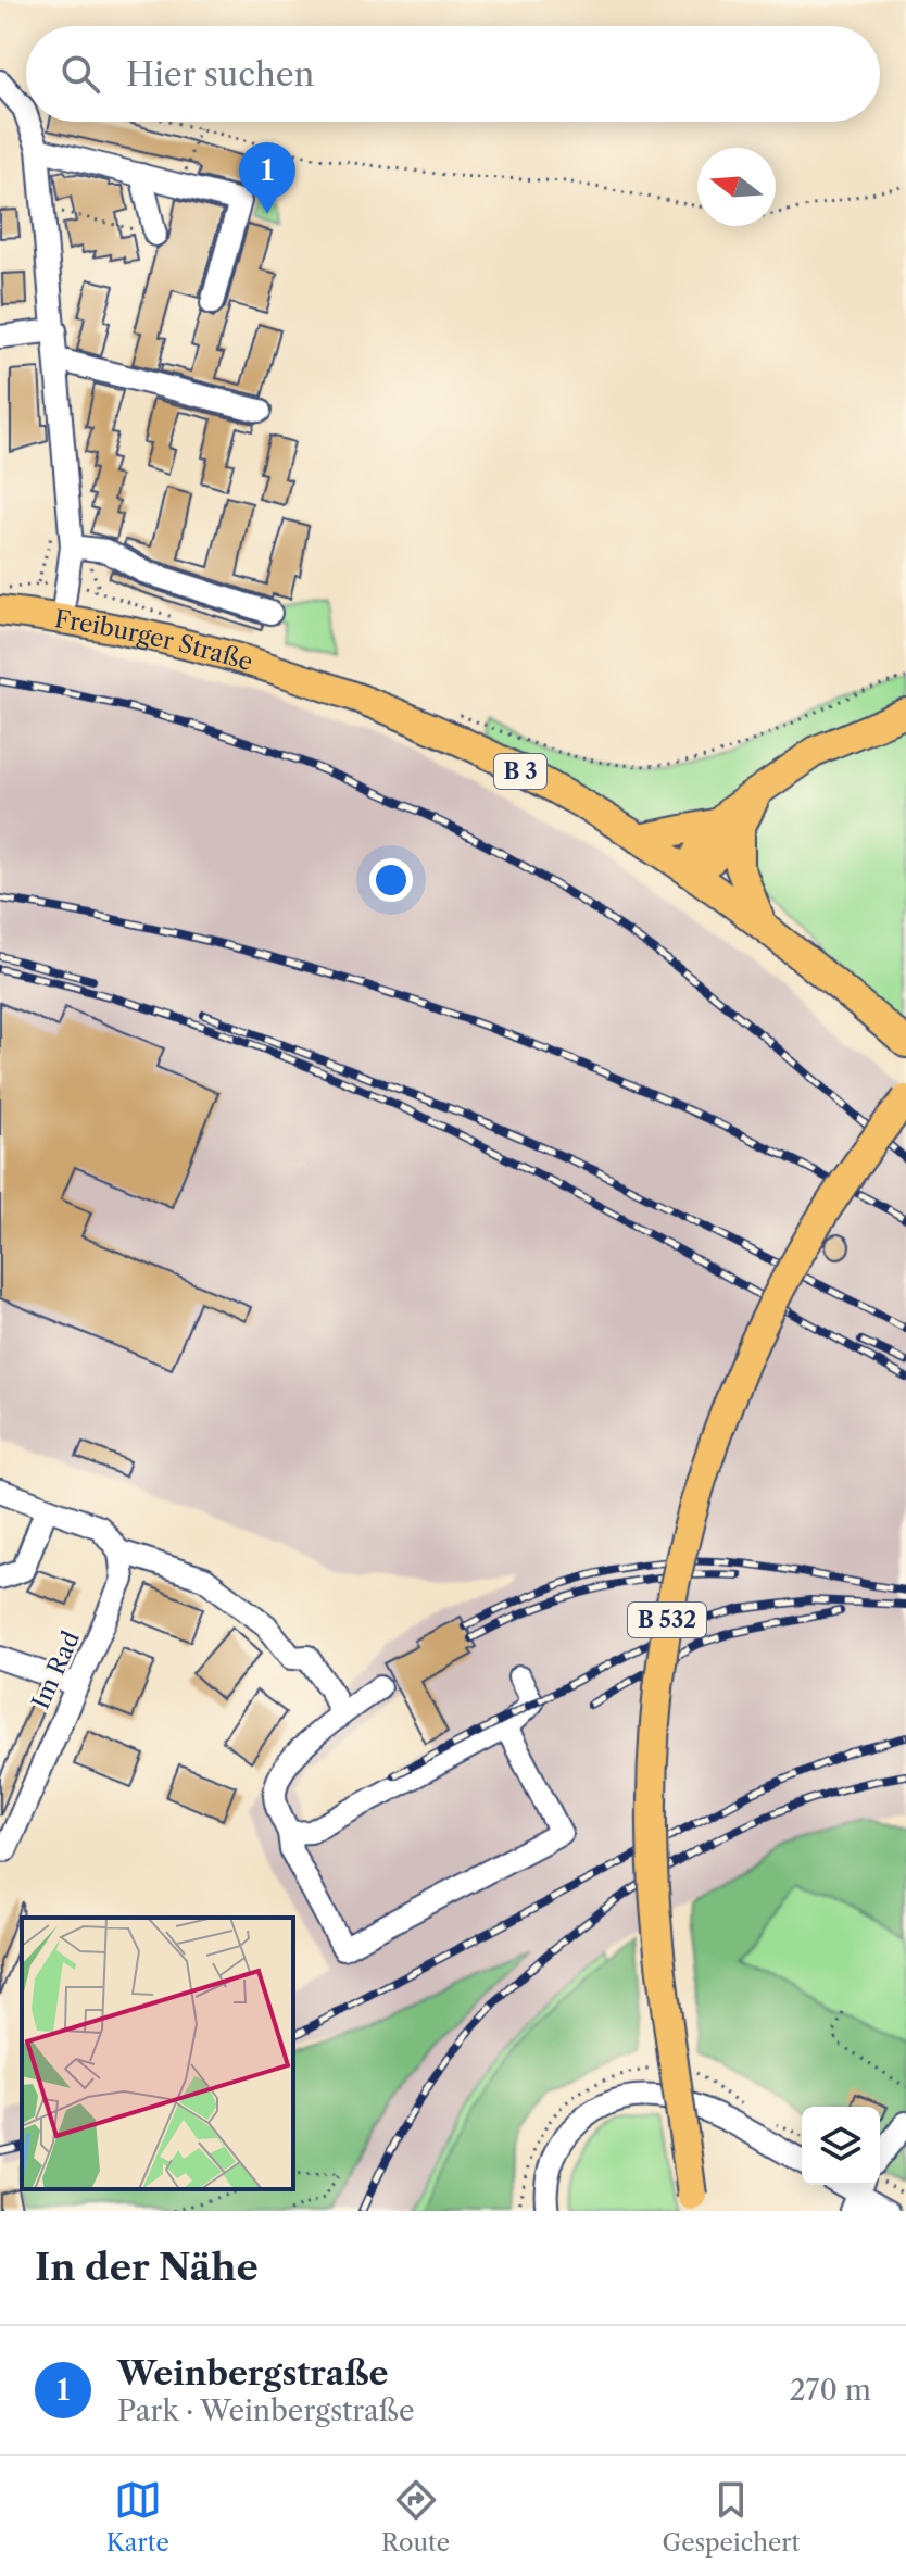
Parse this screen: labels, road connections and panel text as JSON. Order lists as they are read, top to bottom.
{
  "streets": {
    "main road": ["Freiburger Straße", "B 3", "B 532"],
    "street": ["Im Rad"]
  },
  "crossings": [
    ["Freiburger Straße", "B 3"]
  ],
  "north": "left",
  "page": {
    "search": "Hier suchen",
    "pins": "1",
    "heading": "In der Nähe",
    "list": [
      {
        "mark": "1",
        "name": "Weinbergstraße",
        "note": "Park · Weinbergstraße",
        "value": "270 m"
      }
    ],
    "nav": ["Karte", "Route", "Gespeichert"]
  }
}
